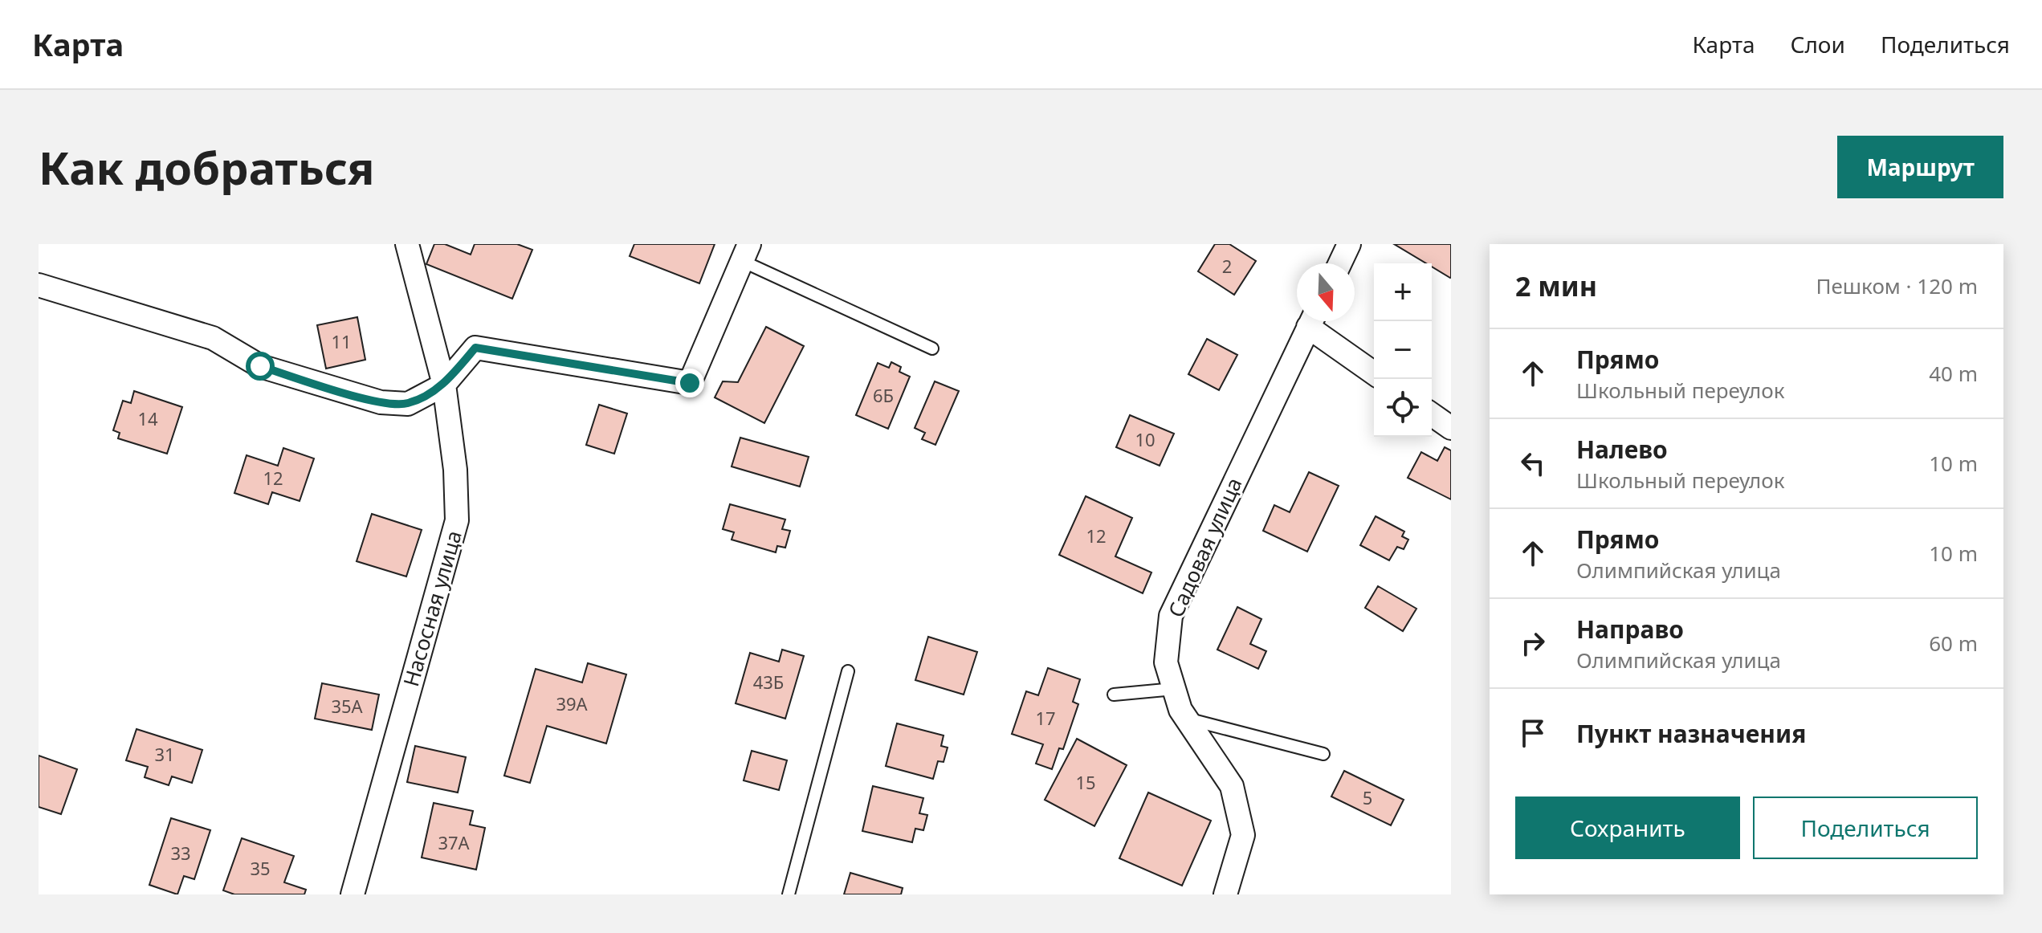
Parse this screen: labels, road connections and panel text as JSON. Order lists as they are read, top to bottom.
{
  "streets": {
    "street": ["Садовая улица", "Насосная улица"]
  },
  "house_numbers": [
    "2",
    "11",
    "6Б",
    "14",
    "10",
    "12",
    "12",
    "43Б",
    "39А",
    "35А",
    "17",
    "31",
    "15",
    "5",
    "37А",
    "33",
    "35"
  ],
  "north": "bottom",
  "page": {
    "header": "Карта",
    "nav": ["Карта", "Слои", "Поделиться"],
    "buttons": [
      "Маршрут",
      ["Сохранить", "Поделиться"]
    ],
    "title": "Как добраться",
    "heading": ["2 мин", "Пешком · 120 m"],
    "map_buttons": ["+", "−"],
    "list": [
      ["Прямо", "Школьный переулок", "40 m"],
      ["Налево", "Школьный переулок", "10 m"],
      ["Прямо", "Олимпийская улица", "10 m"],
      ["Направо", "Олимпийская улица", "60 m"],
      "Пункт назначения"
    ]
  }
}
